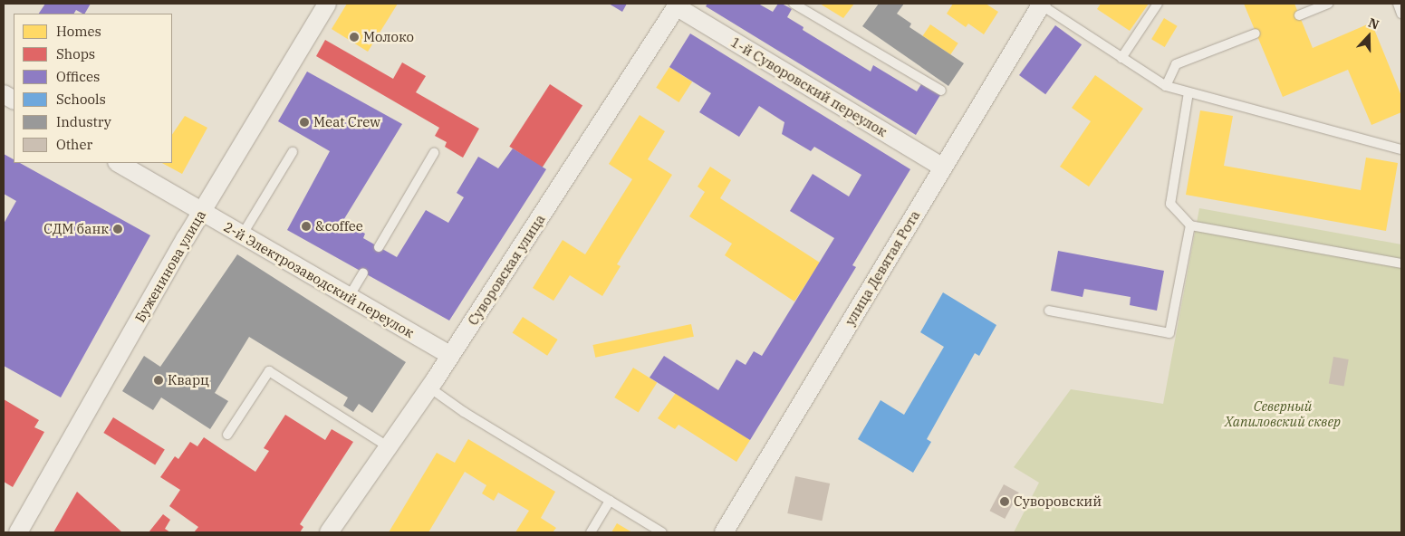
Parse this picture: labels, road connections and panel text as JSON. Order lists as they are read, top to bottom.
{
  "streets": {
    "street": [
      "1-й Суворовский переулок",
      "Буженинова улица",
      "улица Девятая Рота",
      "Суворовская улица",
      "2-й Электрозаводский переулок"
    ]
  },
  "crossings": [
    ["1-й Суворовский переулок", "улица Девятая Рота"],
    ["1-й Суворовский переулок", "Суворовская улица"],
    ["Буженинова улица", "2-й Электрозаводский переулок"],
    ["Суворовская улица", "2-й Электрозаводский переулок"]
  ],
  "parks": ["Северный Хапиловский сквер"],
  "places": [
    "Молоко",
    "Meat Crew",
    "&coffee",
    "СДМ банк",
    "Кварц",
    "Суворовский"
  ],
  "legend": [
    "Homes",
    "Shops",
    "Offices",
    "Schools",
    "Industry",
    "Other"
  ],
  "north": "top"
}
